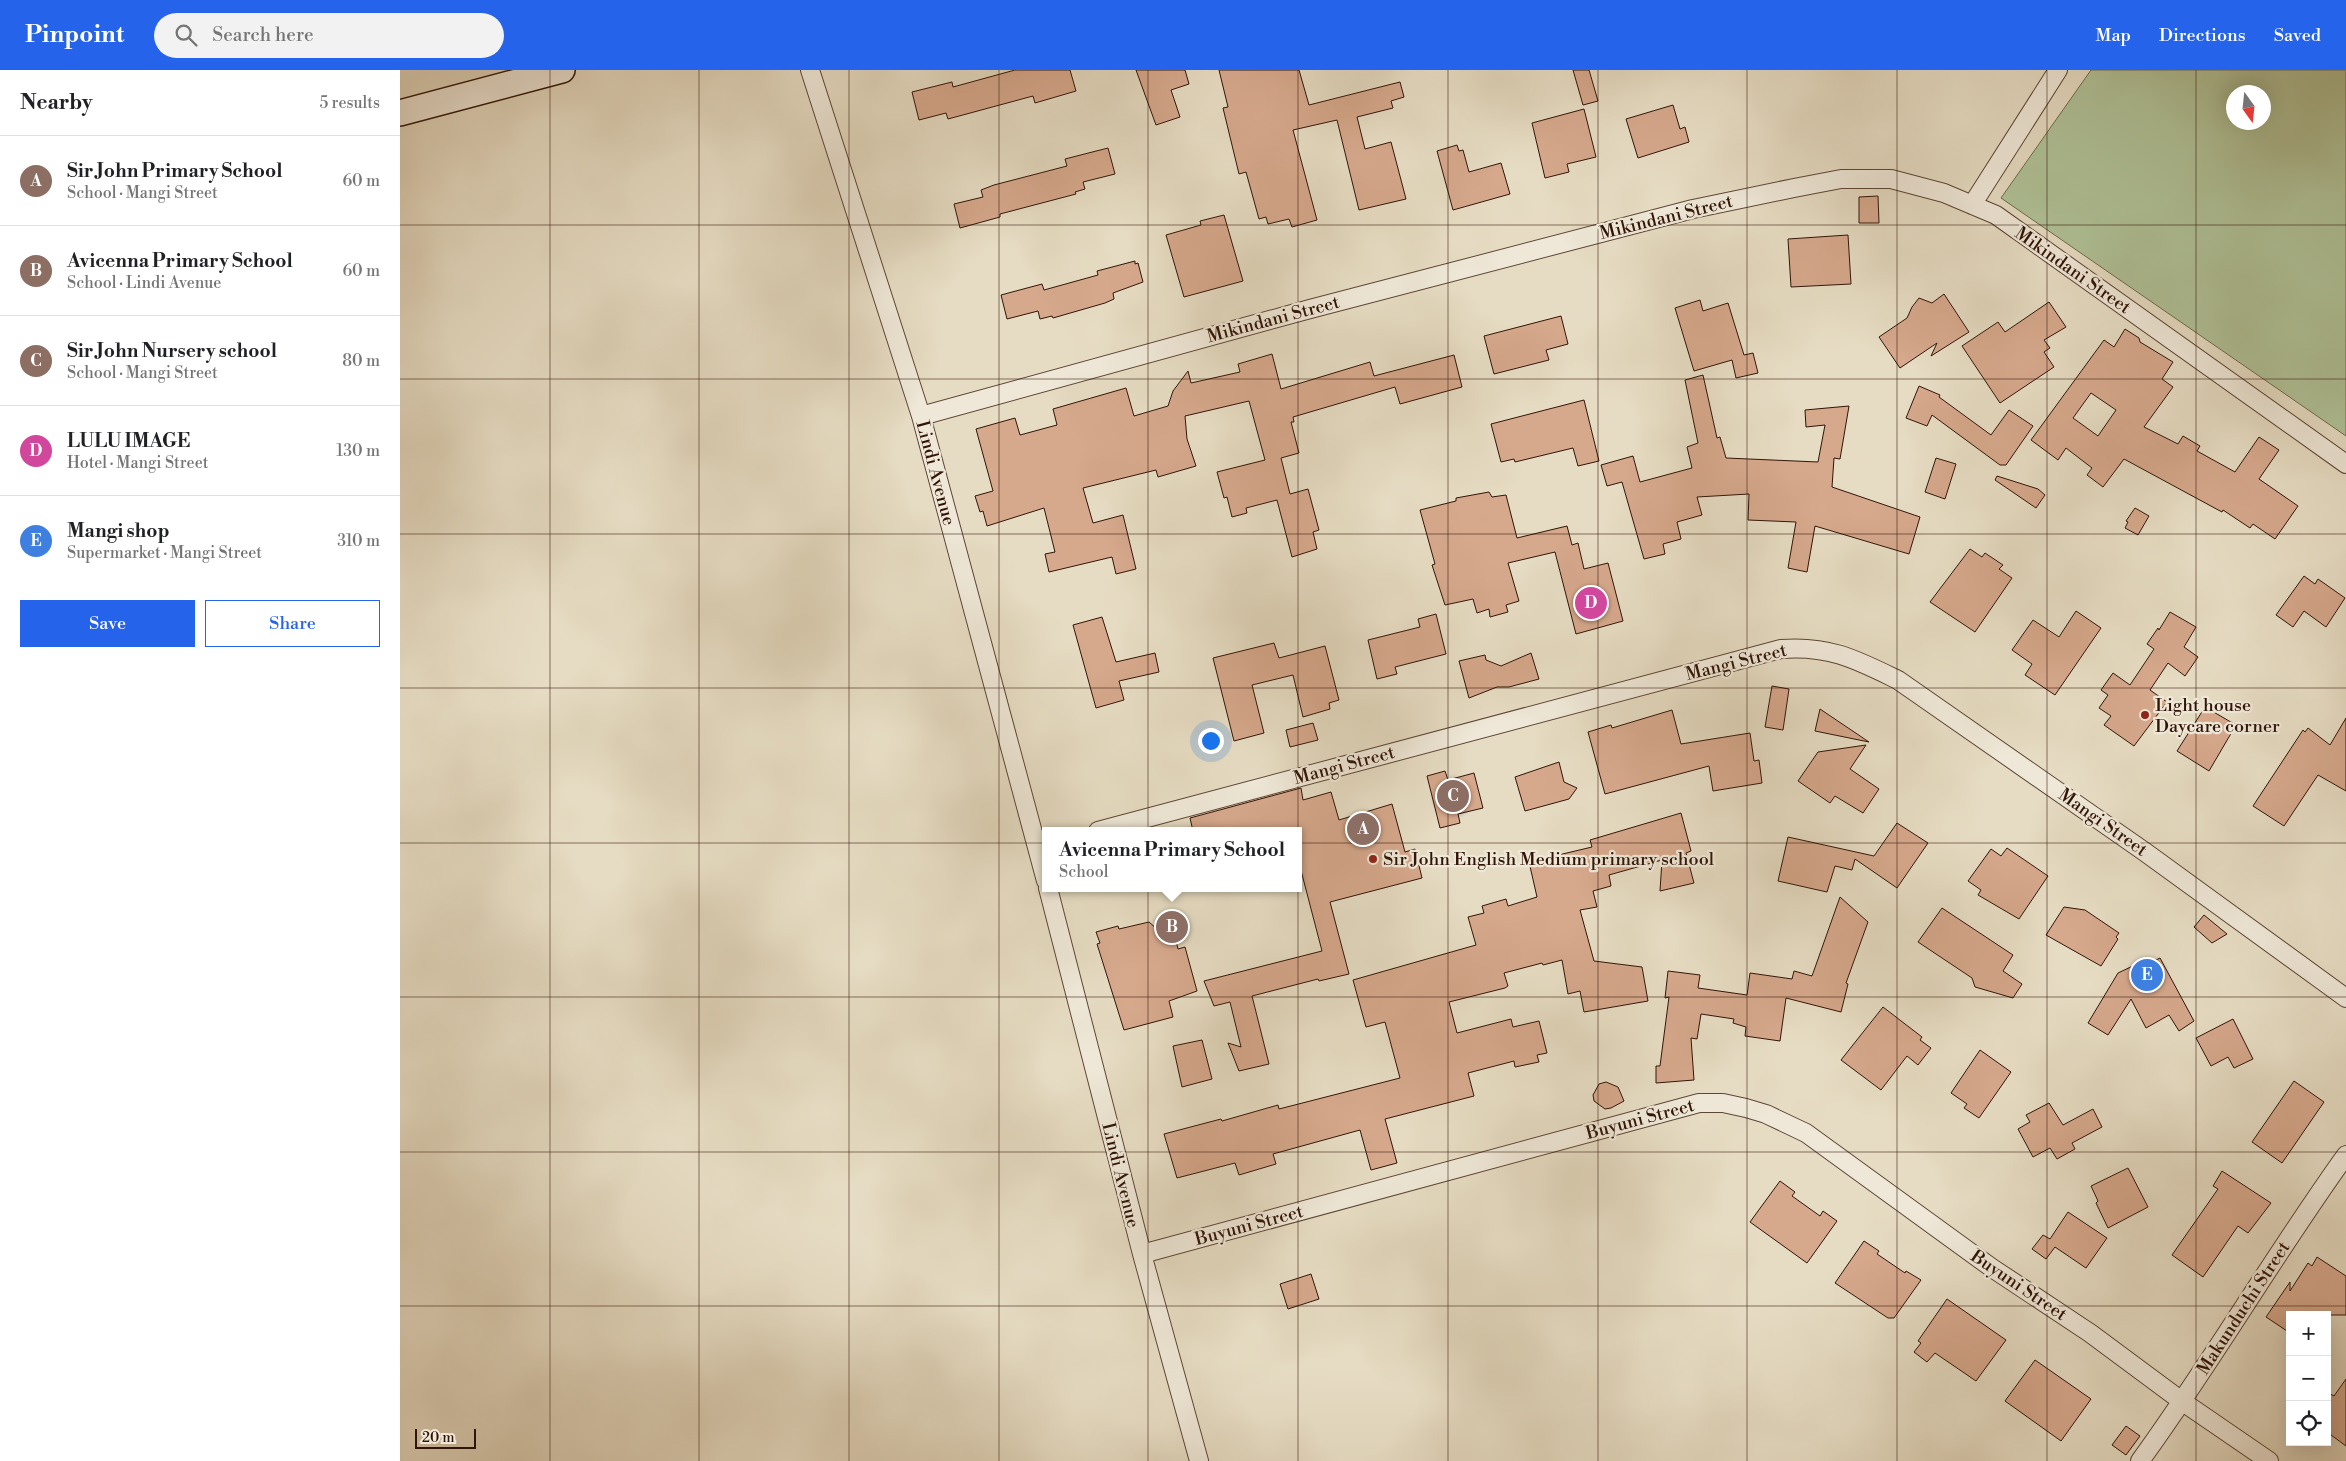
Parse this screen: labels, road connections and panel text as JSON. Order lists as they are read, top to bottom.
{
  "streets": {
    "street": [
      "Mikindani Street",
      "Lindi Avenue",
      "Mangi Street",
      "Buyuni Street",
      "Makunduchi Street"
    ]
  },
  "crossings": [
    ["Mikindani Street", "Lindi Avenue"],
    ["Lindi Avenue", "Buyuni Street"],
    ["Buyuni Street", "Makunduchi Street"]
  ],
  "places": ["Light house Daycare corner", "Sir John English Medium primary school"],
  "scale_bar": "20 m",
  "north": "bottom",
  "page": {
    "header": "Pinpoint",
    "search": "Search here",
    "nav": ["Map", "Directions", "Saved"],
    "heading": ["Nearby", "5 results"],
    "list": [
      {
        "mark": "A",
        "name": "Sir John Primary School",
        "note": "School · Mangi Street",
        "value": "60 m"
      },
      {
        "mark": "B",
        "name": "Avicenna Primary School",
        "note": "School · Lindi Avenue",
        "value": "60 m"
      },
      {
        "mark": "C",
        "name": "Sir John Nursery school",
        "note": "School · Mangi Street",
        "value": "80 m"
      },
      {
        "mark": "D",
        "name": "LULU IMAGE",
        "note": "Hotel · Mangi Street",
        "value": "130 m"
      },
      {
        "mark": "E",
        "name": "Mangi shop",
        "note": "Supermarket · Mangi Street",
        "value": "310 m"
      }
    ],
    "buttons": ["Save", "Share"],
    "pins": [
      "D",
      "C",
      "A",
      "B",
      "E"
    ],
    "popup": ["Avicenna Primary School", "School"],
    "map_buttons": ["+", "−"],
    "scale": "20 m"
  }
}
